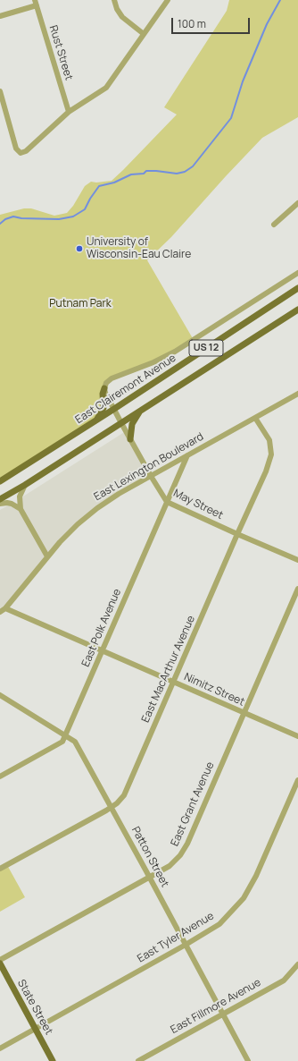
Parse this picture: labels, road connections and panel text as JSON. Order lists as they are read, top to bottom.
{
  "streets": {
    "main road": ["US 12", "East Clairemont Avenue", "State Street"],
    "street": [
      "Rust Street",
      "East Lexington Boulevard",
      "May Street",
      "East Polk Avenue",
      "East MacArthur Avenue",
      "Nimitz Street",
      "East Grant Avenue",
      "Patton Street",
      "East Tyler Avenue",
      "East Fillmore Avenue"
    ]
  },
  "crossings": [
    ["US 12", "May Street"],
    ["East Clairemont Avenue", "May Street"],
    ["East Lexington Boulevard", "May Street"],
    ["East Lexington Boulevard", "East Polk Avenue"],
    ["East Lexington Boulevard", "East MacArthur Avenue"],
    ["East Lexington Boulevard", "Nimitz Street"],
    ["May Street", "East Polk Avenue"],
    ["May Street", "East MacArthur Avenue"],
    ["East Polk Avenue", "Nimitz Street"],
    ["East Polk Avenue", "Patton Street"],
    ["East MacArthur Avenue", "Nimitz Street"],
    ["East MacArthur Avenue", "Patton Street"],
    ["Nimitz Street", "East Grant Avenue"],
    ["East Grant Avenue", "Patton Street"],
    ["Patton Street", "East Tyler Avenue"],
    ["Patton Street", "East Fillmore Avenue"],
    ["East Tyler Avenue", "State Street"]
  ],
  "parks": ["Putnam Park"],
  "places": ["University of Wisconsin-Eau Claire"],
  "scale_bar": "100 m"
}
